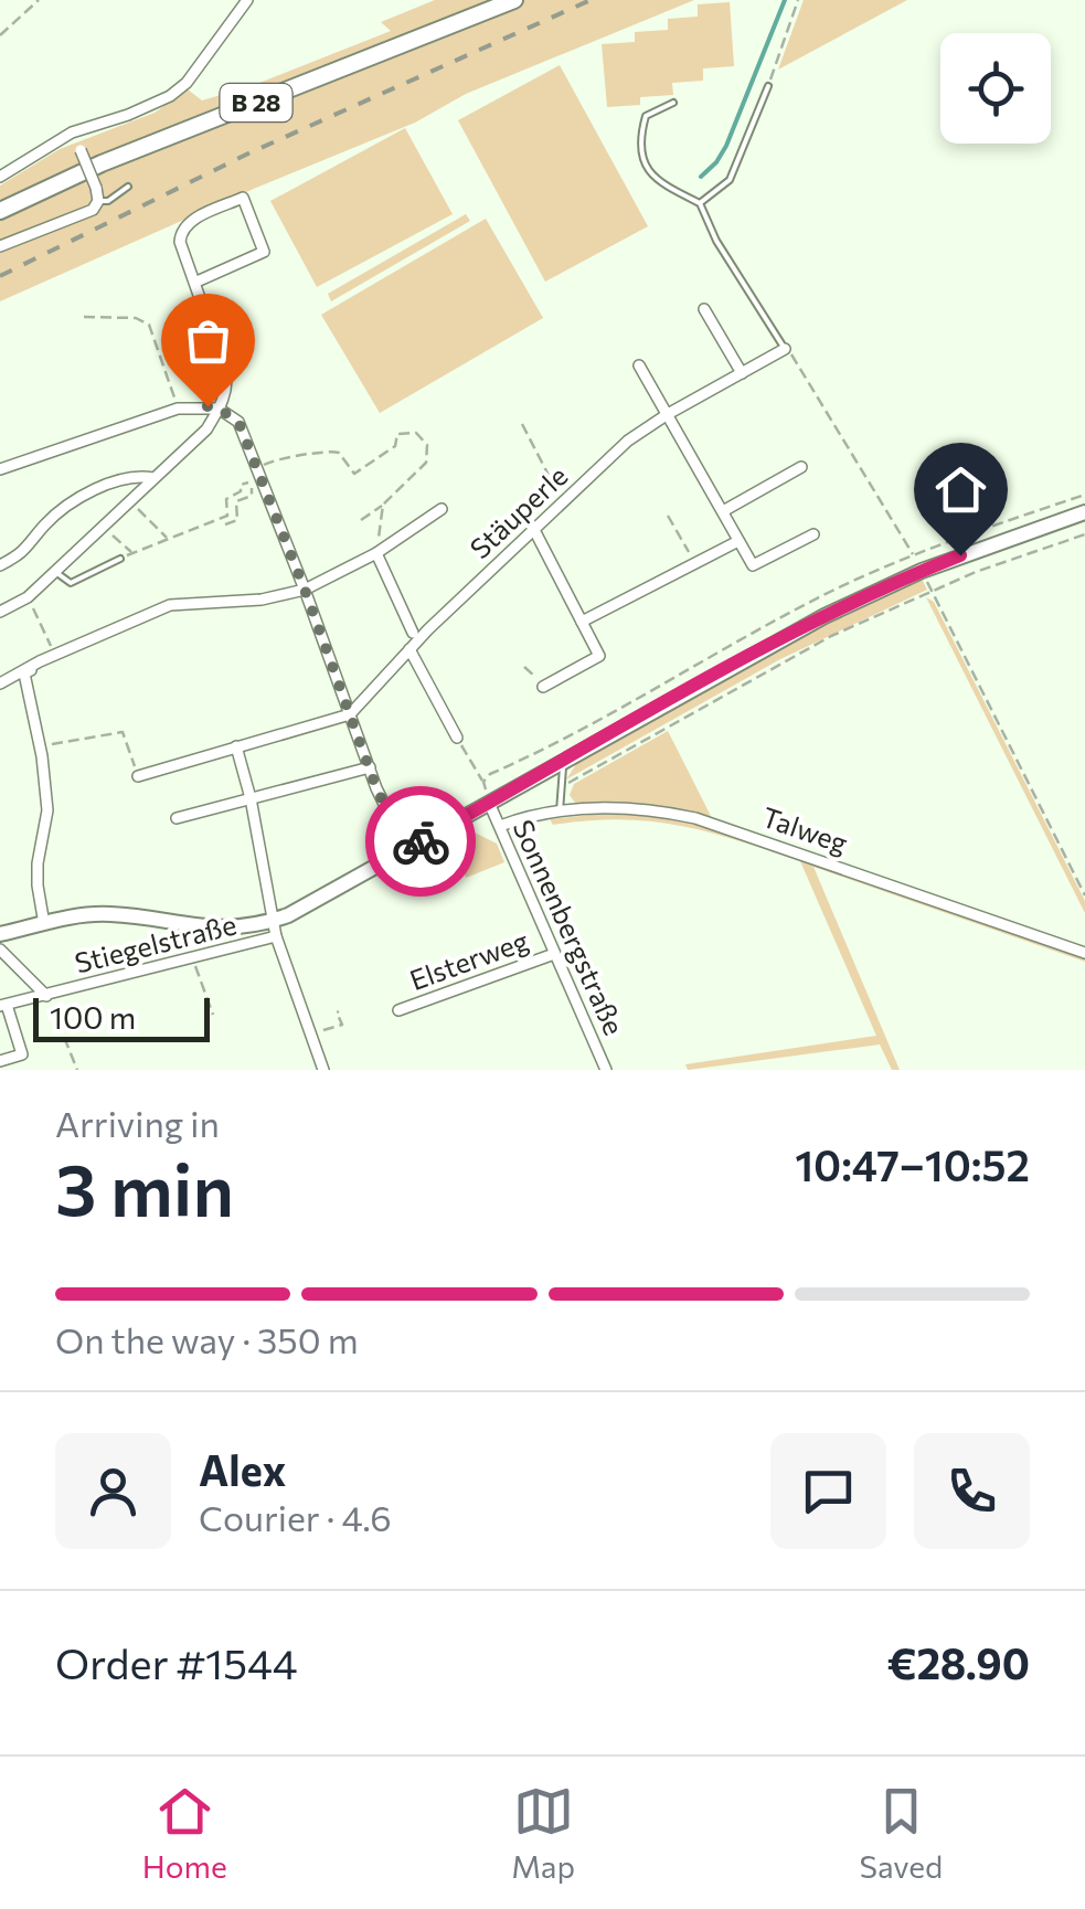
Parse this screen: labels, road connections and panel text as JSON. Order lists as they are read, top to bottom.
{
  "streets": {
    "main road": ["B 28"],
    "street": [
      "Stäuperle",
      "Talweg",
      "Sonnenbergstraße",
      "Stiegelstraße",
      "Elsterweg"
    ]
  },
  "crossings": [
    ["Talweg", "Sonnenbergstraße"],
    ["Sonnenbergstraße", "Elsterweg"]
  ],
  "scale_bar": "100 m",
  "page": {
    "scale": "100 m",
    "heading": ["3 min", "Arriving in", "10:47–10:52"],
    "panel": [
      "Alex",
      "Courier · 4.6",
      "Order #1544",
      "€28.90"
    ],
    "bar": "On the way · 350 m",
    "tabs": ["Home", "Map", "Saved"]
  }
}
